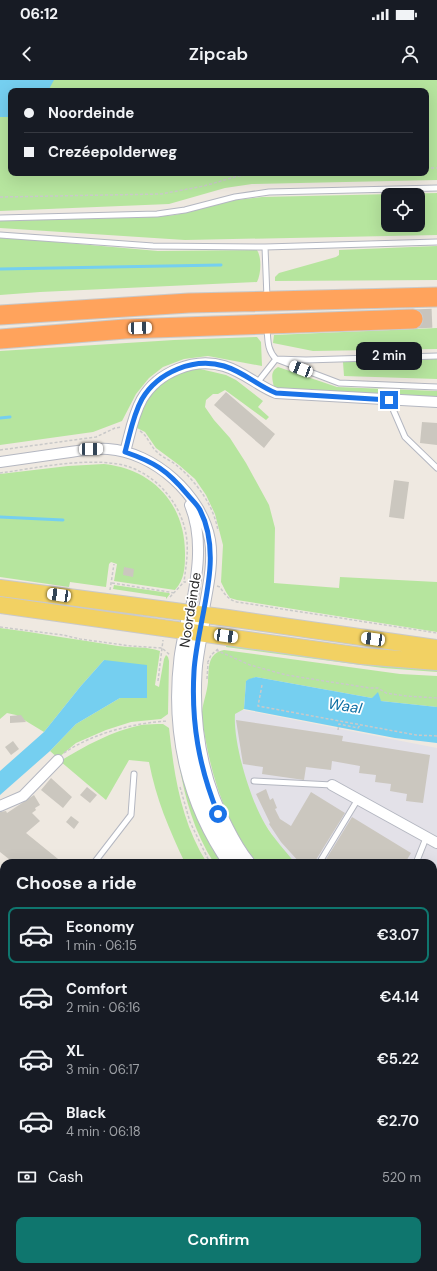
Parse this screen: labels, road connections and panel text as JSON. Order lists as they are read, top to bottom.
{
  "streets": {
    "main road": ["Noordeinde"]
  },
  "water": ["Waal"],
  "page": {
    "status": "06:12",
    "header": "Zipcab",
    "banner": ["Noordeinde", "Crezéepolderweg"],
    "bubble": "2 min",
    "heading": "Choose a ride",
    "list": [
      {
        "name": "Economy",
        "note": "1 min · 06:15",
        "value": "€3.07"
      },
      {
        "name": "Comfort",
        "note": "2 min · 06:16",
        "value": "€4.14"
      },
      {
        "name": "XL",
        "note": "3 min · 06:17",
        "value": "€5.22"
      },
      {
        "name": "Black",
        "note": "4 min · 06:18",
        "value": "€2.70"
      }
    ],
    "pay": ["Cash", "520 m"],
    "buttons": "Confirm"
  }
}
